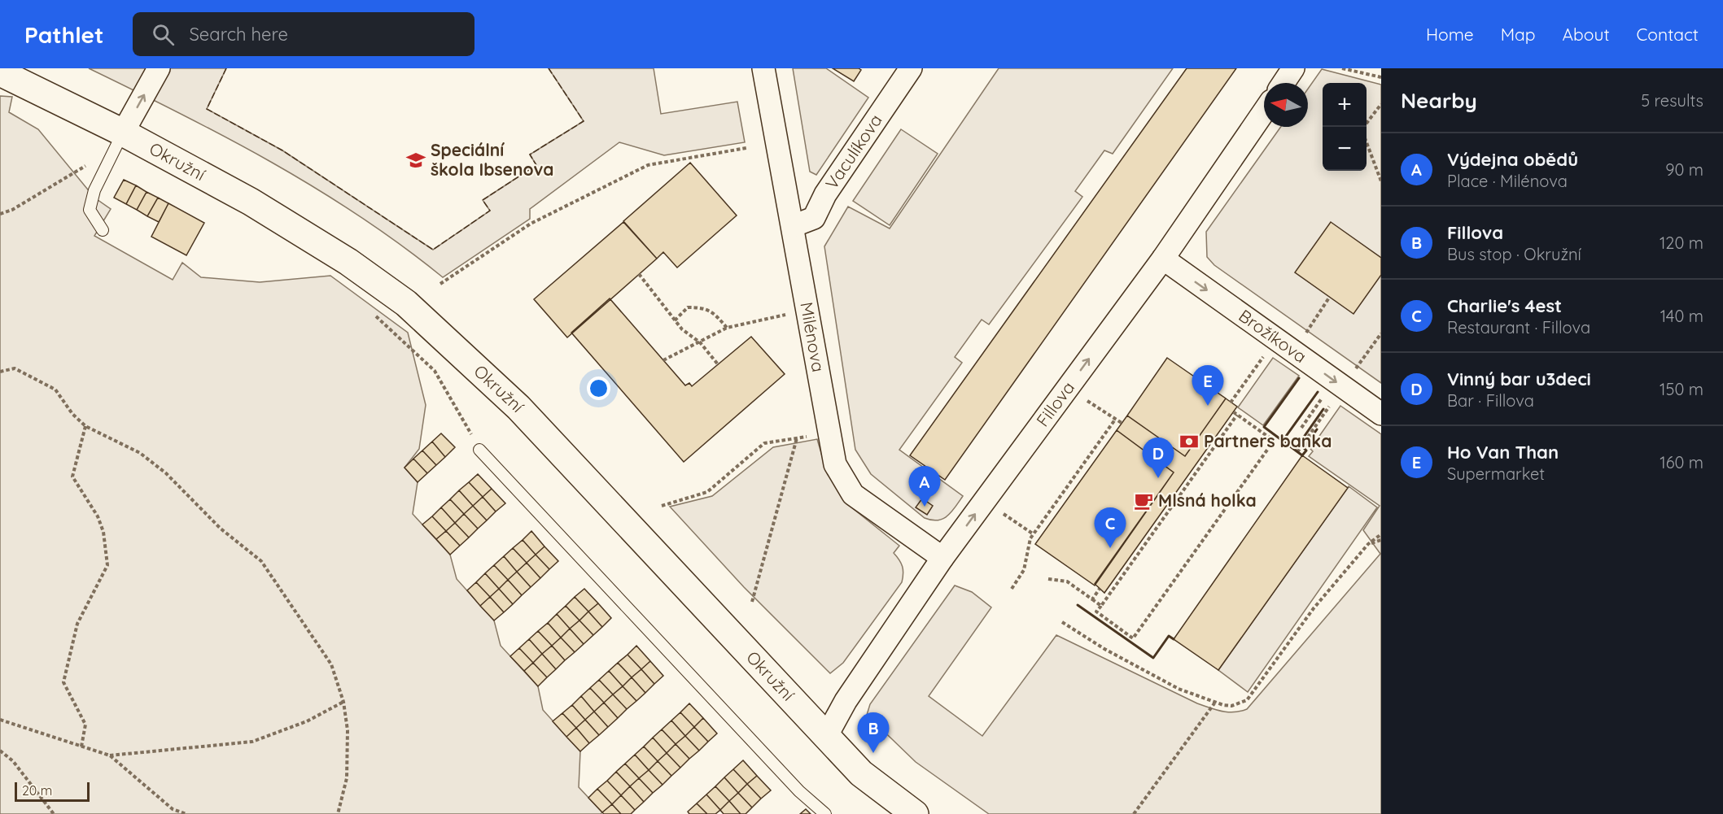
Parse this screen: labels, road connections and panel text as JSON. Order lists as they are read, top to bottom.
{
  "streets": {
    "street": [
      "Vaculíkova",
      "Okružní",
      "Brožíkova",
      "Milénova",
      "Fillova"
    ]
  },
  "crossings": [
    ["Vaculíkova", "Milénova"],
    ["Okružní", "Fillova"],
    ["Brožíkova", "Fillova"],
    ["Milénova", "Fillova"]
  ],
  "one_way": ["Brožíkova", "Fillova"],
  "places": {
    "school or university": ["Speciální škola Ibsenova"],
    "bank": ["Partners banka"],
    "cafe": ["Mlsná holka"]
  },
  "scale_bar": "20 m",
  "north": "left",
  "page": {
    "header": "Pathlet",
    "search": "Search here",
    "nav": [
      "Home",
      "Map",
      "About",
      "Contact"
    ],
    "heading": ["Nearby", "5 results"],
    "map_buttons": ["+", "−"],
    "list": [
      {
        "mark": "A",
        "name": "Výdejna obědů",
        "note": "Place · Milénova",
        "value": "90 m"
      },
      {
        "mark": "B",
        "name": "Fillova",
        "note": "Bus stop · Okružní",
        "value": "120 m"
      },
      {
        "mark": "C",
        "name": "Charlie's 4est",
        "note": "Restaurant · Fillova",
        "value": "140 m"
      },
      {
        "mark": "D",
        "name": "Vinný bar u3deci",
        "note": "Bar · Fillova",
        "value": "150 m"
      },
      {
        "mark": "E",
        "name": "Ho Van Than",
        "note": "Supermarket",
        "value": "160 m"
      }
    ],
    "pins": [
      "E",
      "D",
      "A",
      "C",
      "B"
    ],
    "scale": "20 m"
  }
}
